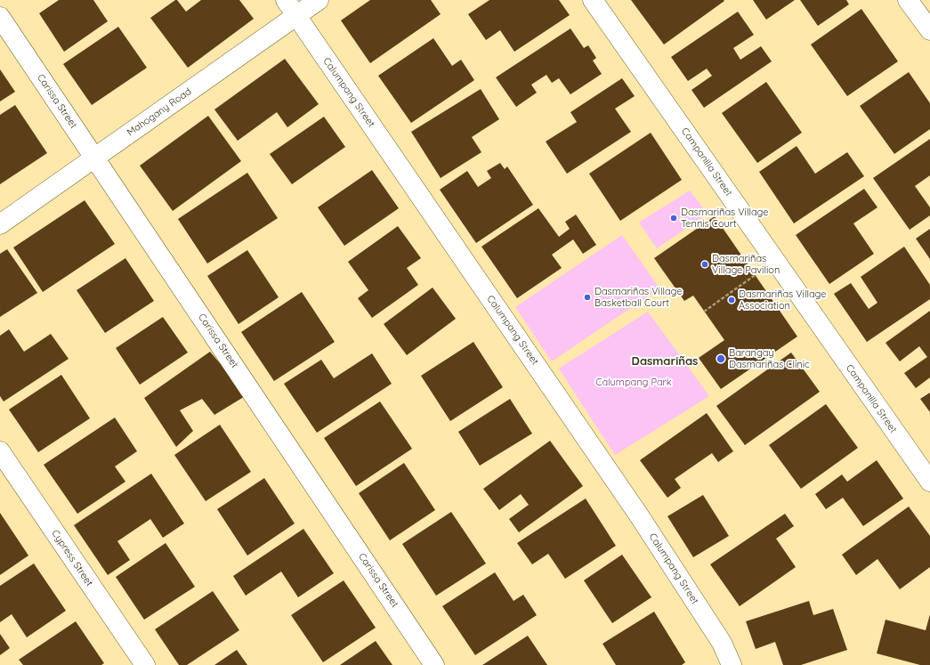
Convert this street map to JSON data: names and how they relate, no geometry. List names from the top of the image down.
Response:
{
  "streets": {
    "street": [
      "Calumpang Street",
      "Carissa Street",
      "Mahogany Road",
      "Campanilla Street",
      "Cypress Street"
    ]
  },
  "crossings": [
    ["Calumpang Street", "Mahogany Road"],
    ["Carissa Street", "Mahogany Road"]
  ],
  "districts": ["Dasmariñas"],
  "parks": ["Calumpang Park"],
  "places": [
    "Dasmariñas Village Tennis Court",
    "Dasmariñas Village Pavilion",
    "Dasmariñas Village Basketball Court",
    "Dasmariñas Village Association",
    "Barangay Dasmariñas Clinic"
  ]
}
